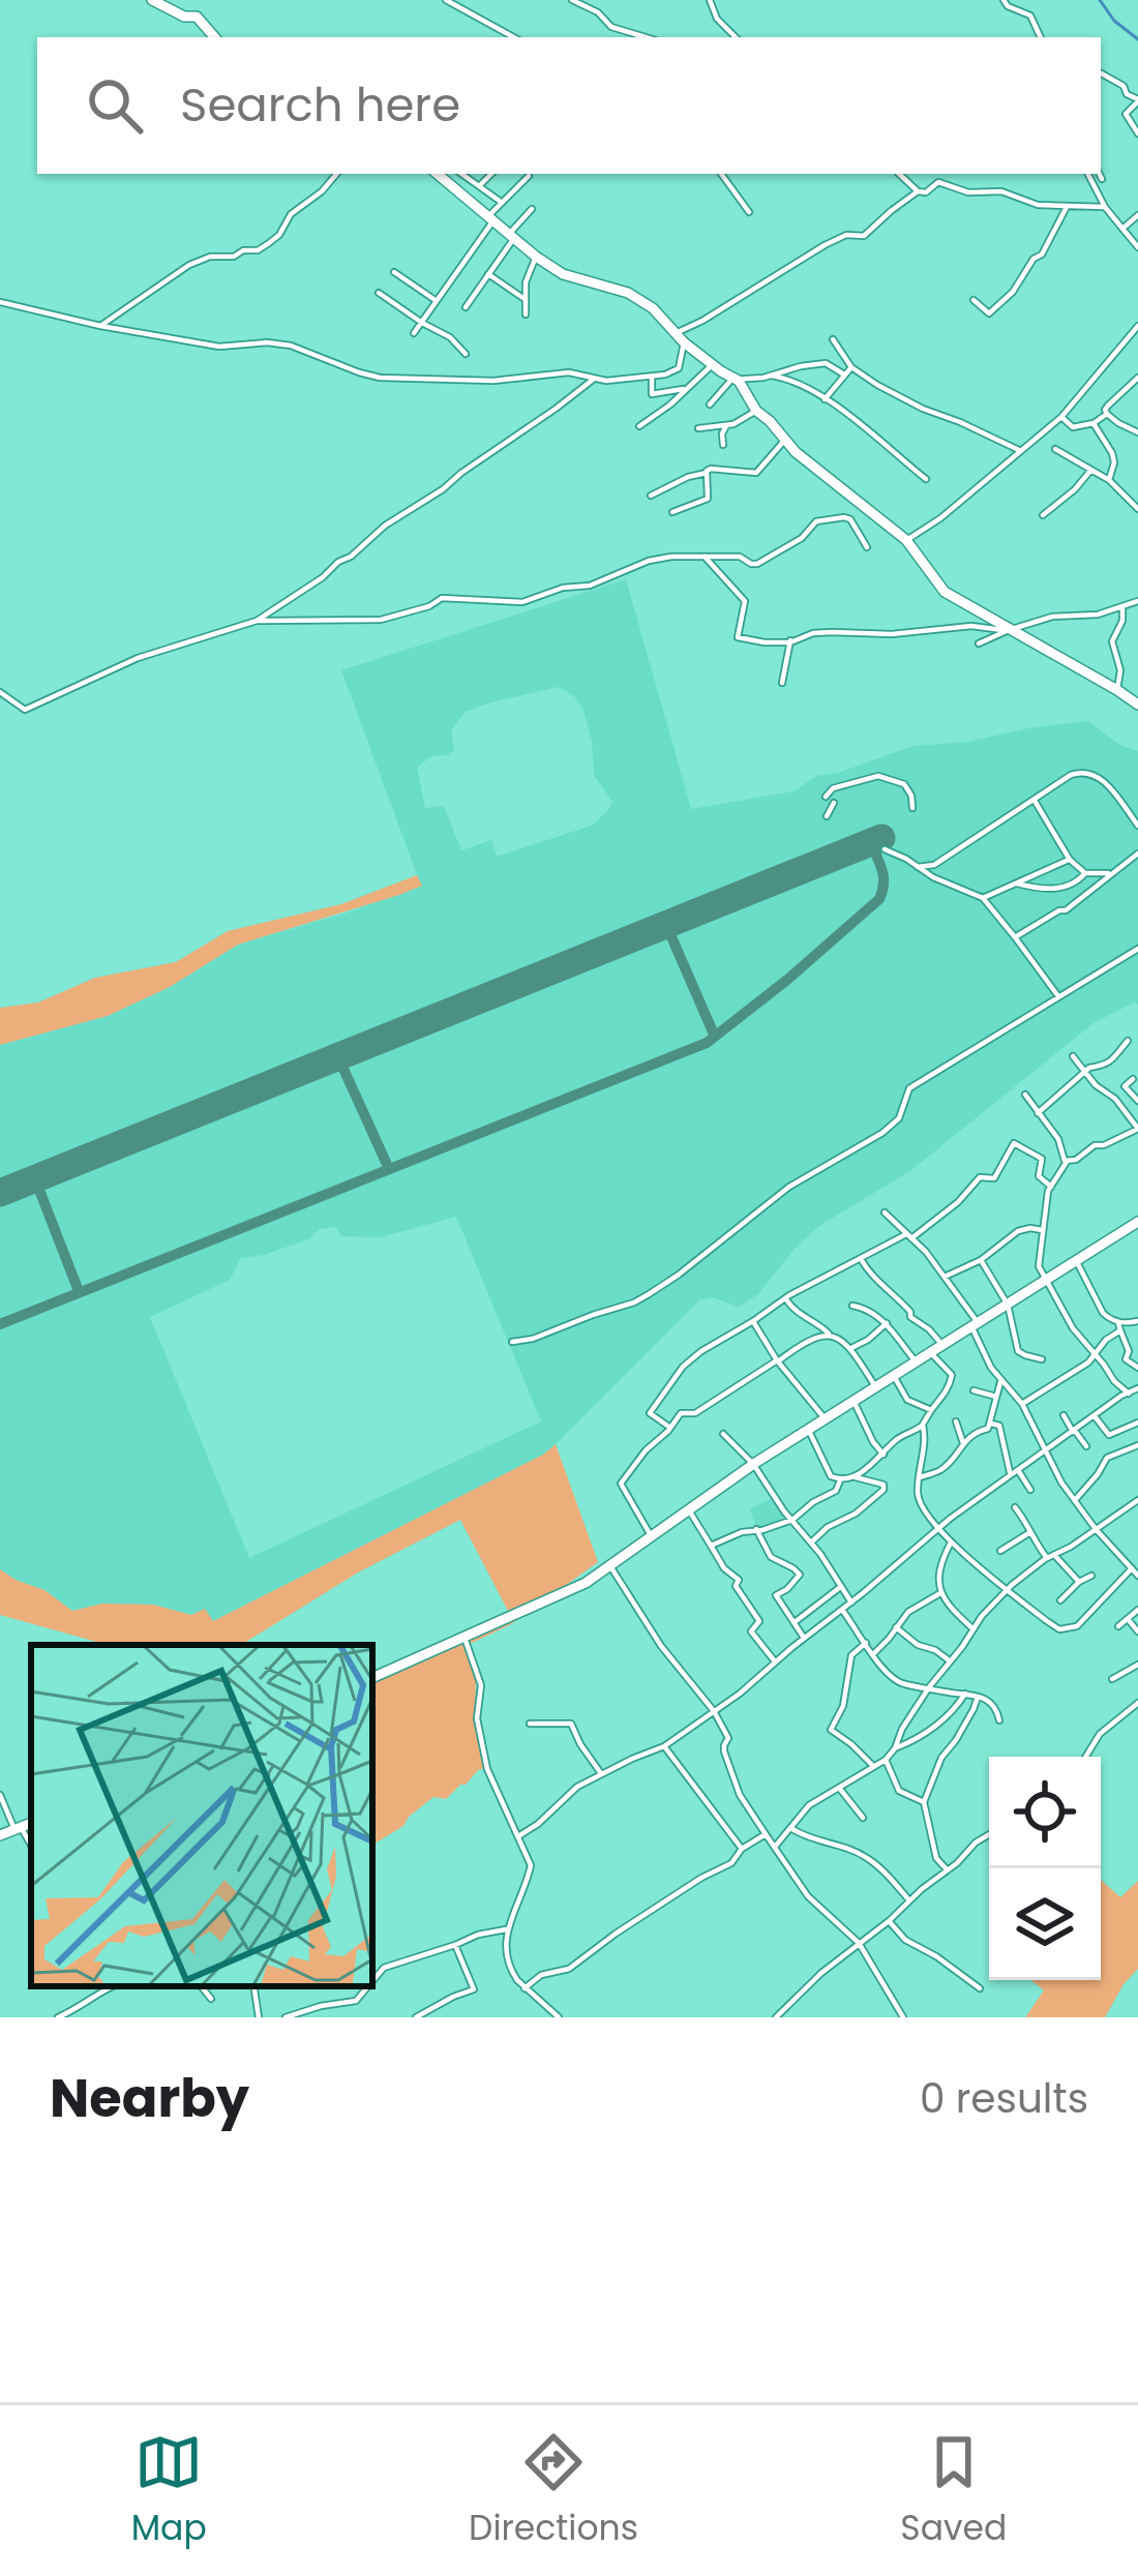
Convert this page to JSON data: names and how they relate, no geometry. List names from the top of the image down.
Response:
{
  "page": {
    "search": "Search here",
    "heading": ["Nearby", "0 results"],
    "nav": ["Map", "Directions", "Saved"]
  }
}
